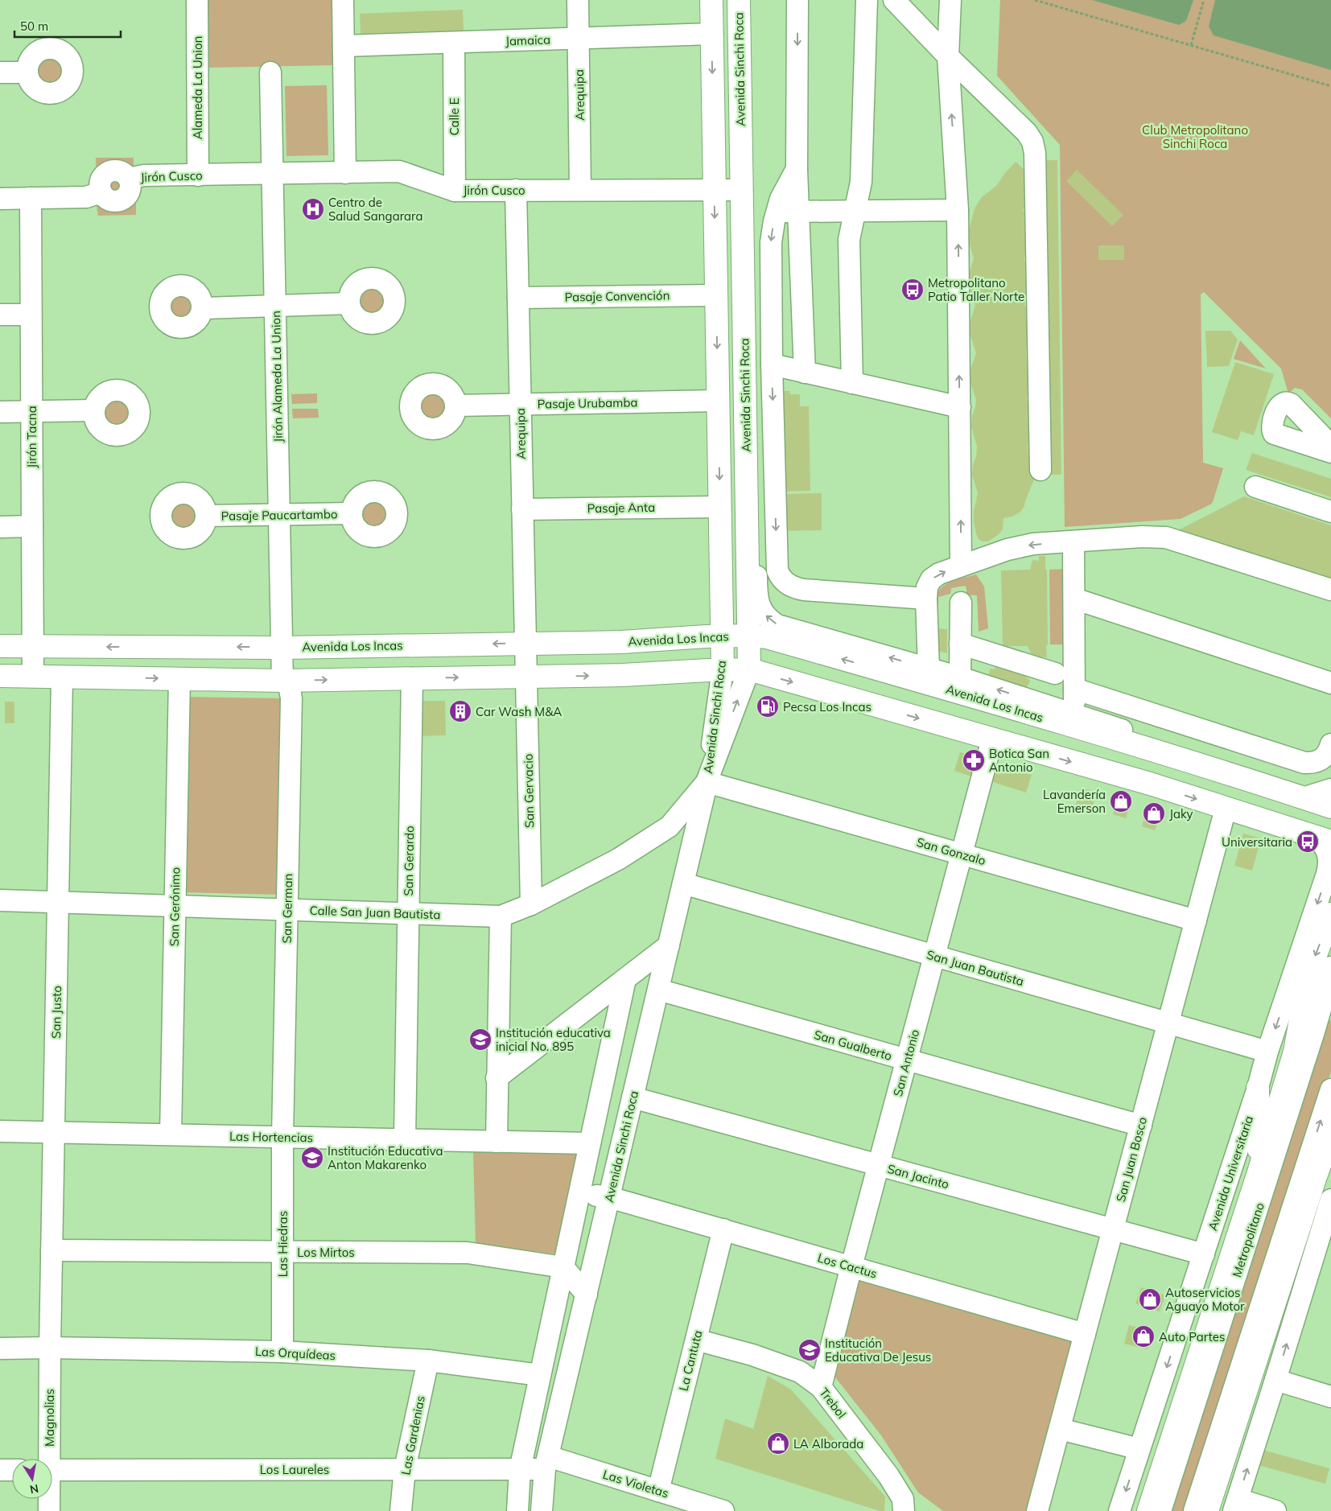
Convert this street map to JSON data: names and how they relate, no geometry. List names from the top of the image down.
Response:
{
  "streets": {
    "main road": ["Avenida Sinchi Roca", "Avenida Los Incas"],
    "street": [
      "Jamaica",
      "Alameda La Union",
      "Arequipa",
      "Calle E",
      "Jirón Cusco",
      "Pasaje Convención",
      "Jirón Alameda La Union",
      "Pasaje Urubamba",
      "Jirón Tacna",
      "Pasaje Anta",
      "Pasaje Paucartambo",
      "San Gervacio",
      "San Gonzalo",
      "San Gerardo",
      "San Gerónimo",
      "San German",
      "Calle San Juan Bautista",
      "San Juan Bautista",
      "San Justo",
      "San Gualberto",
      "San Antonio",
      "Las Hortencias",
      "San Juan Bosco",
      "Avenida Universitaria",
      "San Jacinto",
      "Metropolitano",
      "Las Hiedras",
      "Los Mirtos",
      "Los Cactus",
      "Las Orquídeas",
      "La Cantuta",
      "Trebol",
      "Magnolias",
      "Las Gardenias",
      "Los Laureles",
      "Las Violetas"
    ]
  },
  "crossings": [
    ["Jamaica", "Avenida Sinchi Roca"],
    ["Jamaica", "Arequipa"],
    ["Jamaica", "Calle E"],
    ["Avenida Sinchi Roca", "Jirón Cusco"],
    ["Avenida Sinchi Roca", "Pasaje Convención"],
    ["Avenida Sinchi Roca", "Pasaje Urubamba"],
    ["Avenida Sinchi Roca", "Pasaje Anta"],
    ["Avenida Sinchi Roca", "Avenida Los Incas"],
    ["Avenida Sinchi Roca", "San Gonzalo"],
    ["Avenida Sinchi Roca", "Calle San Juan Bautista"],
    ["Avenida Sinchi Roca", "San Juan Bautista"],
    ["Avenida Sinchi Roca", "San Gualberto"],
    ["Avenida Sinchi Roca", "San Jacinto"],
    ["Avenida Sinchi Roca", "Los Cactus"],
    ["Avenida Sinchi Roca", "Los Laureles"],
    ["Avenida Sinchi Roca", "Las Violetas"],
    ["Alameda La Union", "Jirón Cusco"],
    ["Arequipa", "Jirón Cusco"],
    ["Arequipa", "Pasaje Convención"],
    ["Arequipa", "Pasaje Urubamba"],
    ["Arequipa", "Pasaje Anta"],
    ["Arequipa", "Avenida Los Incas"],
    ["Arequipa", "San Gervacio"],
    ["Calle E", "Jirón Cusco"],
    ["Jirón Cusco", "Jirón Alameda La Union"],
    ["Jirón Cusco", "Jirón Tacna"],
    ["Jirón Alameda La Union", "Pasaje Paucartambo"],
    ["Jirón Alameda La Union", "Avenida Los Incas"],
    ["Jirón Alameda La Union", "San German"],
    ["Jirón Tacna", "Avenida Los Incas"],
    ["San Gervacio", "Calle San Juan Bautista"],
    ["San Gonzalo", "Calle San Juan Bautista"],
    ["San Gonzalo", "San Antonio"],
    ["San Gonzalo", "San Juan Bosco"],
    ["San Gerardo", "Calle San Juan Bautista"],
    ["San Gerardo", "Las Hortencias"],
    ["San Gerónimo", "Calle San Juan Bautista"],
    ["San Gerónimo", "Las Hortencias"],
    ["San German", "Calle San Juan Bautista"],
    ["San German", "Las Hortencias"],
    ["San German", "Las Hiedras"],
    ["Calle San Juan Bautista", "San Justo"],
    ["San Juan Bautista", "San Antonio"],
    ["San Juan Bautista", "San Juan Bosco"],
    ["San Juan Bautista", "Avenida Universitaria"],
    ["San Justo", "Las Hortencias"],
    ["San Justo", "Los Mirtos"],
    ["San Justo", "Las Orquídeas"],
    ["San Justo", "Magnolias"],
    ["San Gualberto", "San Antonio"],
    ["San Gualberto", "San Juan Bosco"],
    ["San Antonio", "San Jacinto"],
    ["San Antonio", "Los Cactus"],
    ["San Antonio", "Trebol"],
    ["Las Hortencias", "Las Hiedras"],
    ["San Juan Bosco", "San Jacinto"],
    ["San Juan Bosco", "Los Cactus"],
    ["Avenida Universitaria", "San Jacinto"],
    ["Las Hiedras", "Los Mirtos"],
    ["Las Hiedras", "Las Orquídeas"],
    ["Los Cactus", "La Cantuta"],
    ["Las Orquídeas", "Magnolias"],
    ["Las Orquídeas", "Las Gardenias"],
    ["La Cantuta", "Trebol"],
    ["La Cantuta", "Las Violetas"],
    ["Las Gardenias", "Los Laureles"],
    ["Los Laureles", "Las Violetas"]
  ],
  "parks": ["Club Metropolitano Sinchi Roca"],
  "places": {
    "hospital": ["Centro de Salud Sangarara"],
    "bus stop": ["Metropolitano Patio Taller Norte", "Universitaria"],
    "fuel station": ["Pecsa Los Incas"],
    "building": ["Car Wash M&A"],
    "pharmacy": ["Botica San Antonio"],
    "shop": [
      "Lavandería Emerson",
      "Jaky",
      "Autoservicios Aguayo Motor",
      "Auto Partes",
      "LA Alborada"
    ],
    "school or university": ["Institución educativa inicial No. 895", "Institución Educativa Anton Makarenko", "Institución Educativa De Jesus"]
  },
  "scale_bar": "50 m",
  "north": "bottom"
}
